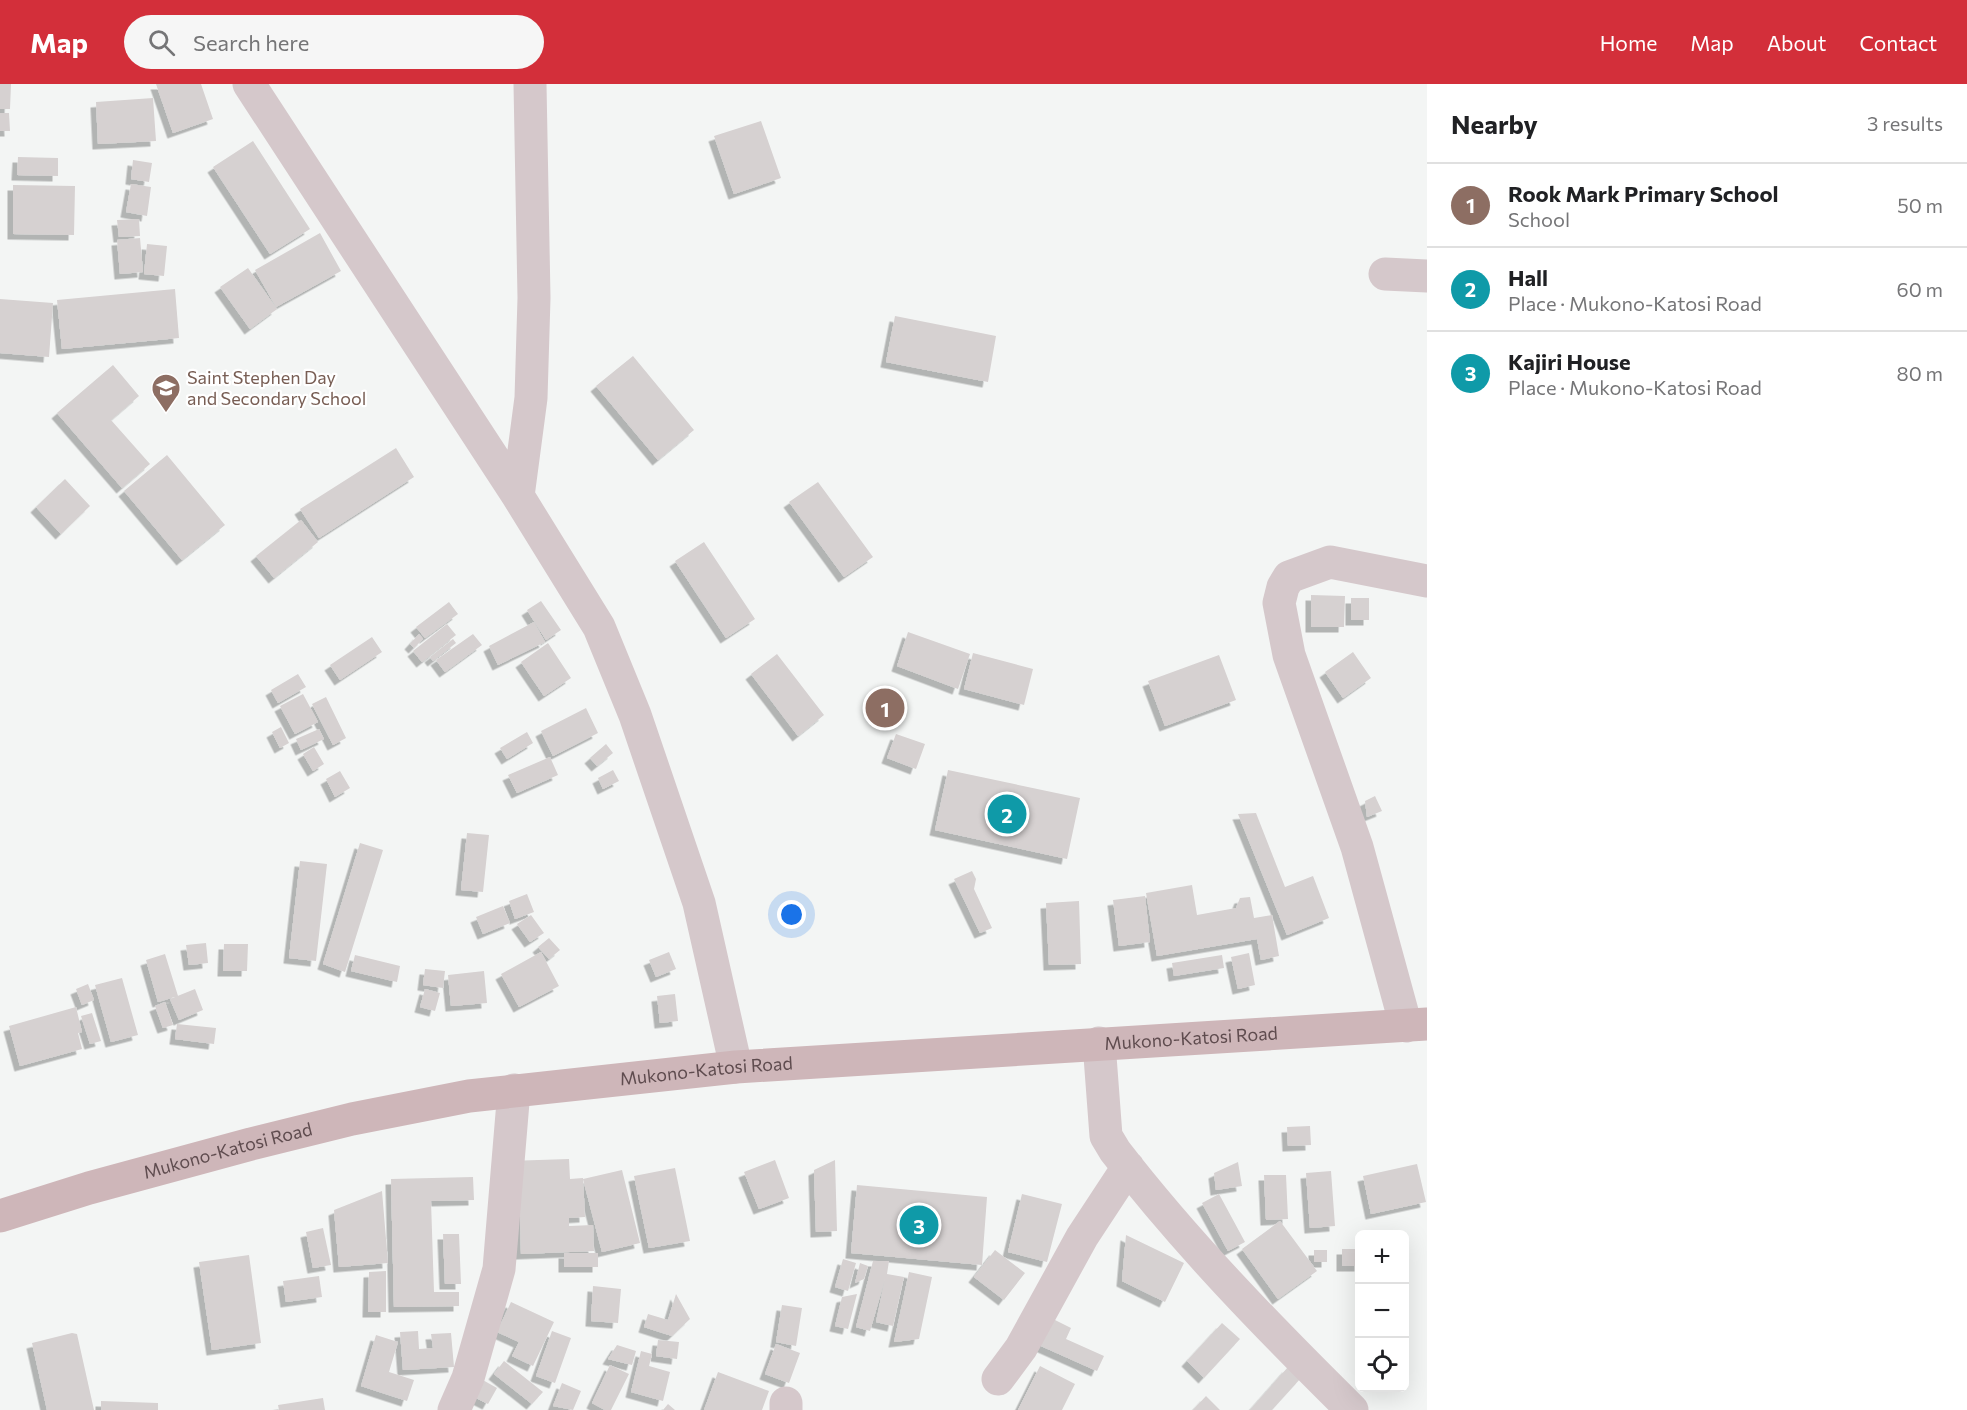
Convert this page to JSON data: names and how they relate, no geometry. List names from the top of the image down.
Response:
{
  "streets": {
    "main road": ["Mukono-Katosi Road"]
  },
  "places": {
    "school or university": ["Saint Stephen Day and Secondary School"]
  },
  "page": {
    "header": "Map",
    "search": "Search here",
    "nav": [
      "Home",
      "Map",
      "About",
      "Contact"
    ],
    "heading": ["Nearby", "3 results"],
    "list": [
      {
        "mark": "1",
        "name": "Rook Mark Primary School",
        "note": "School",
        "value": "50 m"
      },
      {
        "mark": "2",
        "name": "Hall",
        "note": "Place · Mukono-Katosi Road",
        "value": "60 m"
      },
      {
        "mark": "3",
        "name": "Kajiri House",
        "note": "Place · Mukono-Katosi Road",
        "value": "80 m"
      }
    ],
    "pins": ["1", "2", "3"],
    "map_buttons": ["+", "−"]
  }
}
